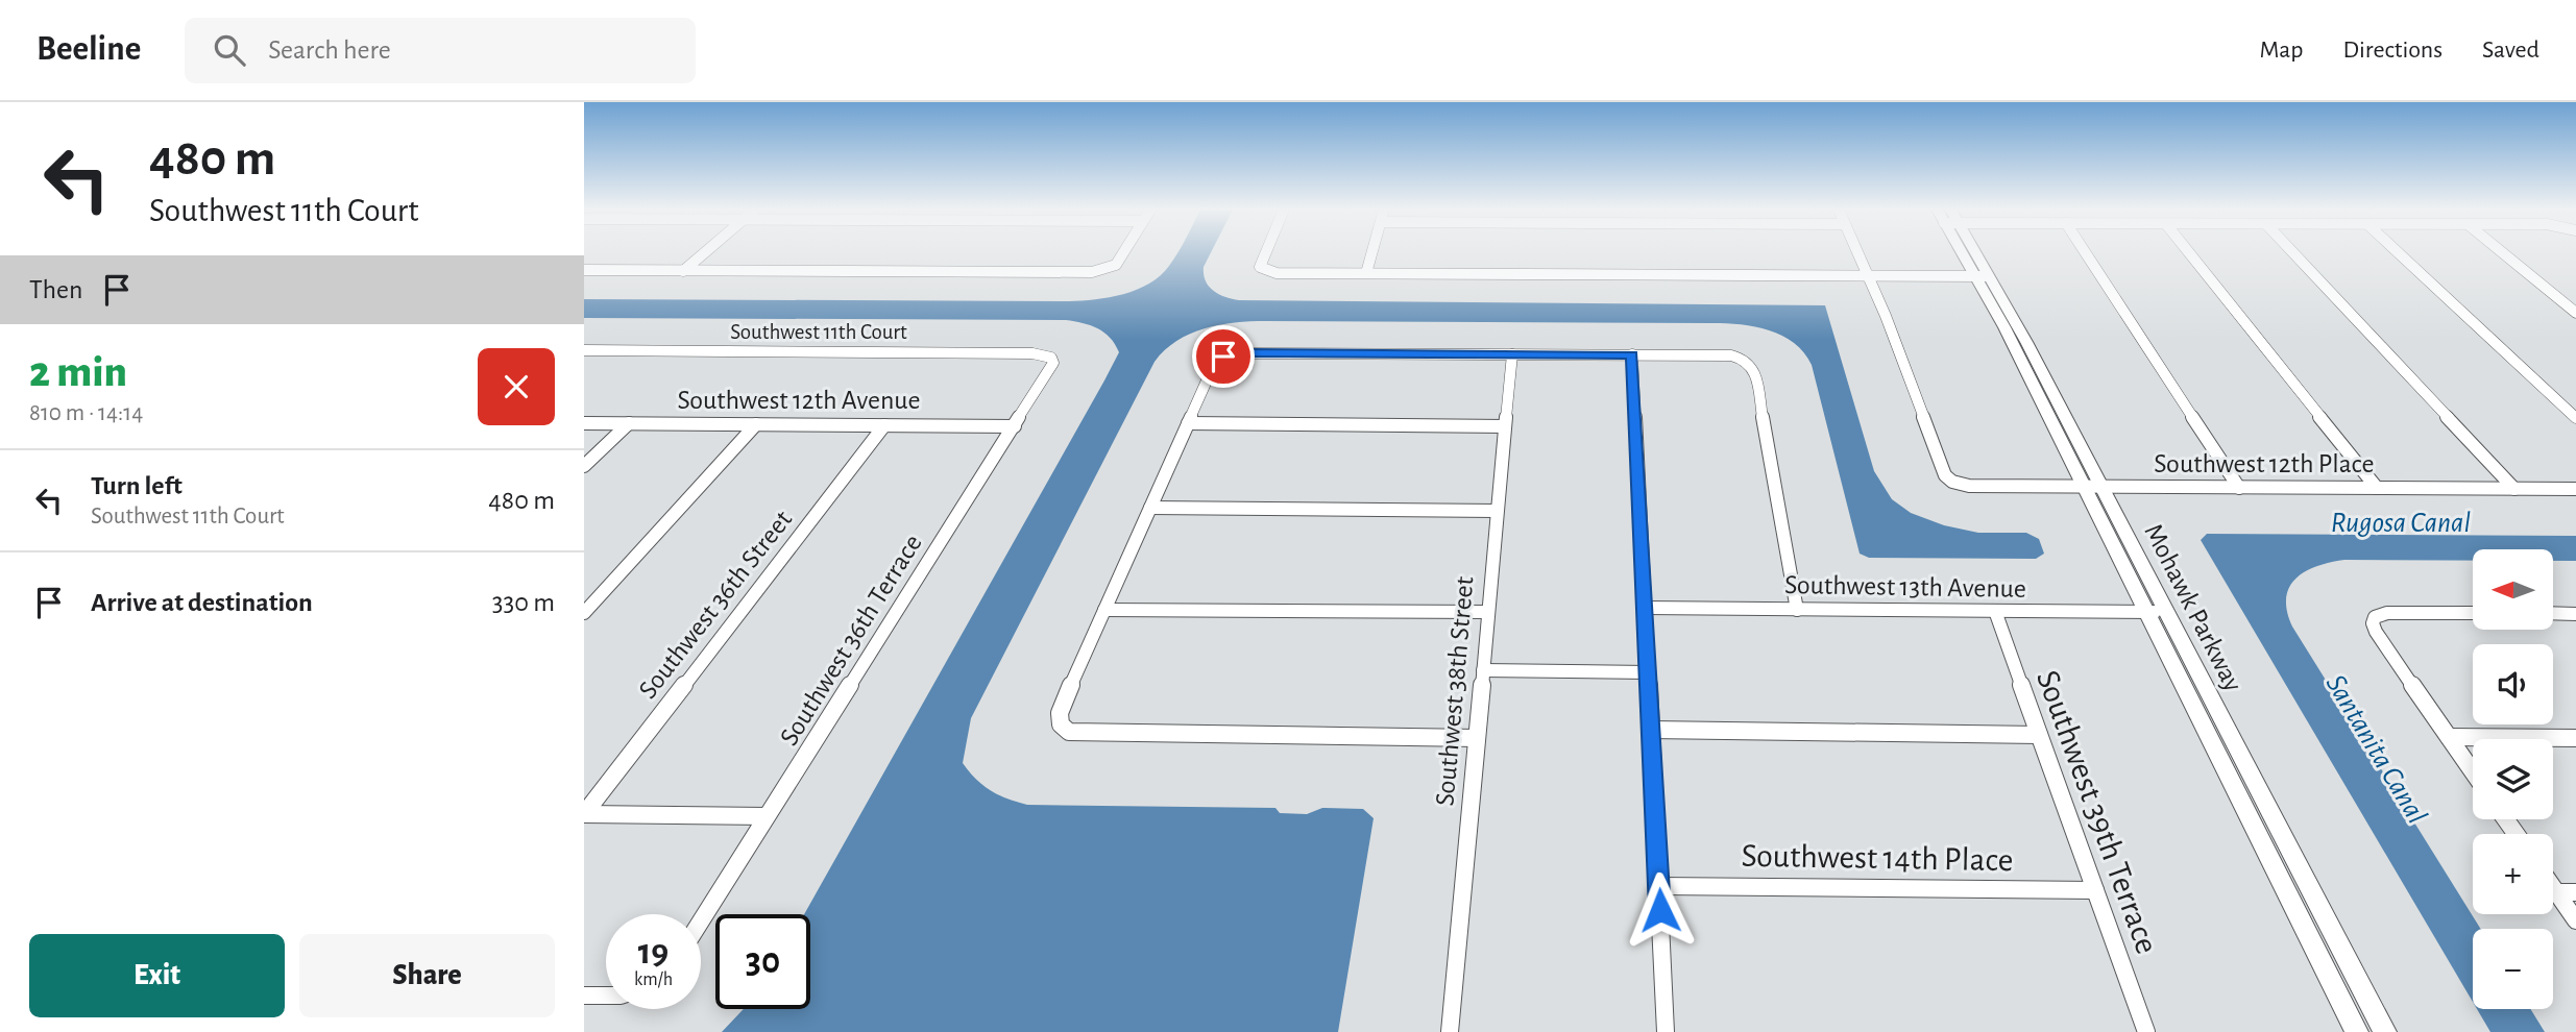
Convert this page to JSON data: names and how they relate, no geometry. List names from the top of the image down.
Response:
{
  "streets": {
    "street": [
      "Southwest 11th Court",
      "Southwest 12th Avenue",
      "Southwest 12th Place",
      "Southwest 13th Avenue",
      "Southwest 36th Street",
      "Mohawk Parkway",
      "Southwest 36th Terrace",
      "Southwest 38th Street",
      "Southwest 39th Terrace",
      "Southwest 14th Place"
    ]
  },
  "crossings": [
    ["Southwest 11th Court", "Southwest 36th Terrace"],
    ["Southwest 12th Avenue", "Southwest 36th Street"],
    ["Southwest 12th Avenue", "Southwest 36th Terrace"],
    ["Southwest 12th Place", "Mohawk Parkway"],
    ["Southwest 13th Avenue", "Mohawk Parkway"],
    ["Southwest 13th Avenue", "Southwest 39th Terrace"],
    ["Southwest 39th Terrace", "Southwest 14th Place"]
  ],
  "water": ["Rugosa Canal", "Santanita Canal"],
  "north": "left",
  "page": {
    "header": "Beeline",
    "search": "Search here",
    "nav": ["Map", "Directions", "Saved"],
    "turn": ["480 m", "Southwest 11th Court"],
    "then": "Then",
    "heading": ["2 min", "810 m · 14:14"],
    "list": [
      {
        "name": "Turn left",
        "note": "Southwest 11th Court",
        "value": "480 m"
      },
      {
        "name": "Arrive at destination",
        "value": "330 m"
      }
    ],
    "map_buttons": ["+", "−"],
    "speed": "19 km/h",
    "limit": "30",
    "buttons": ["Exit", "Share"]
  }
}
